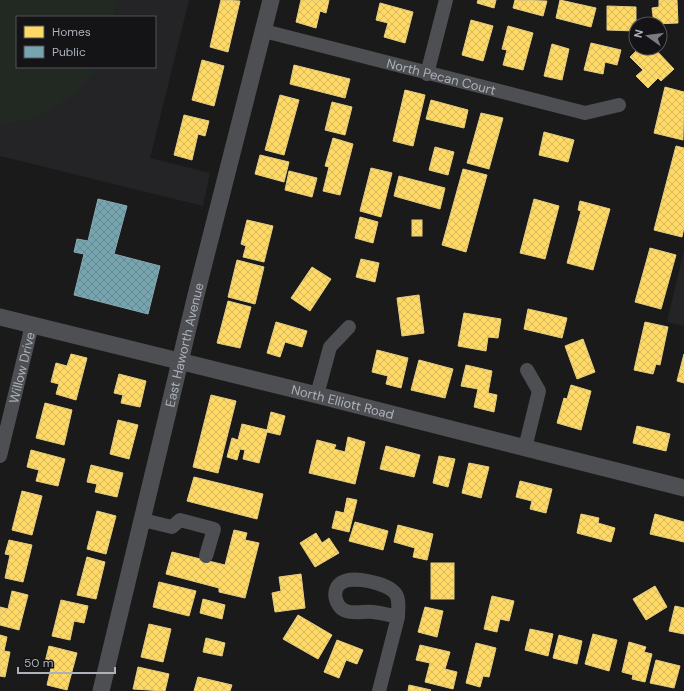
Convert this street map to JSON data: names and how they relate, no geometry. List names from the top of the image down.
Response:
{
  "streets": {
    "street": [
      "North Pecan Court",
      "East Haworth Avenue",
      "Willow Drive",
      "North Elliott Road"
    ]
  },
  "crossings": [
    ["North Pecan Court", "East Haworth Avenue"],
    ["East Haworth Avenue", "North Elliott Road"],
    ["Willow Drive", "North Elliott Road"]
  ],
  "legend": ["Homes", "Public"],
  "scale_bar": "50 m",
  "north": "left"
}
